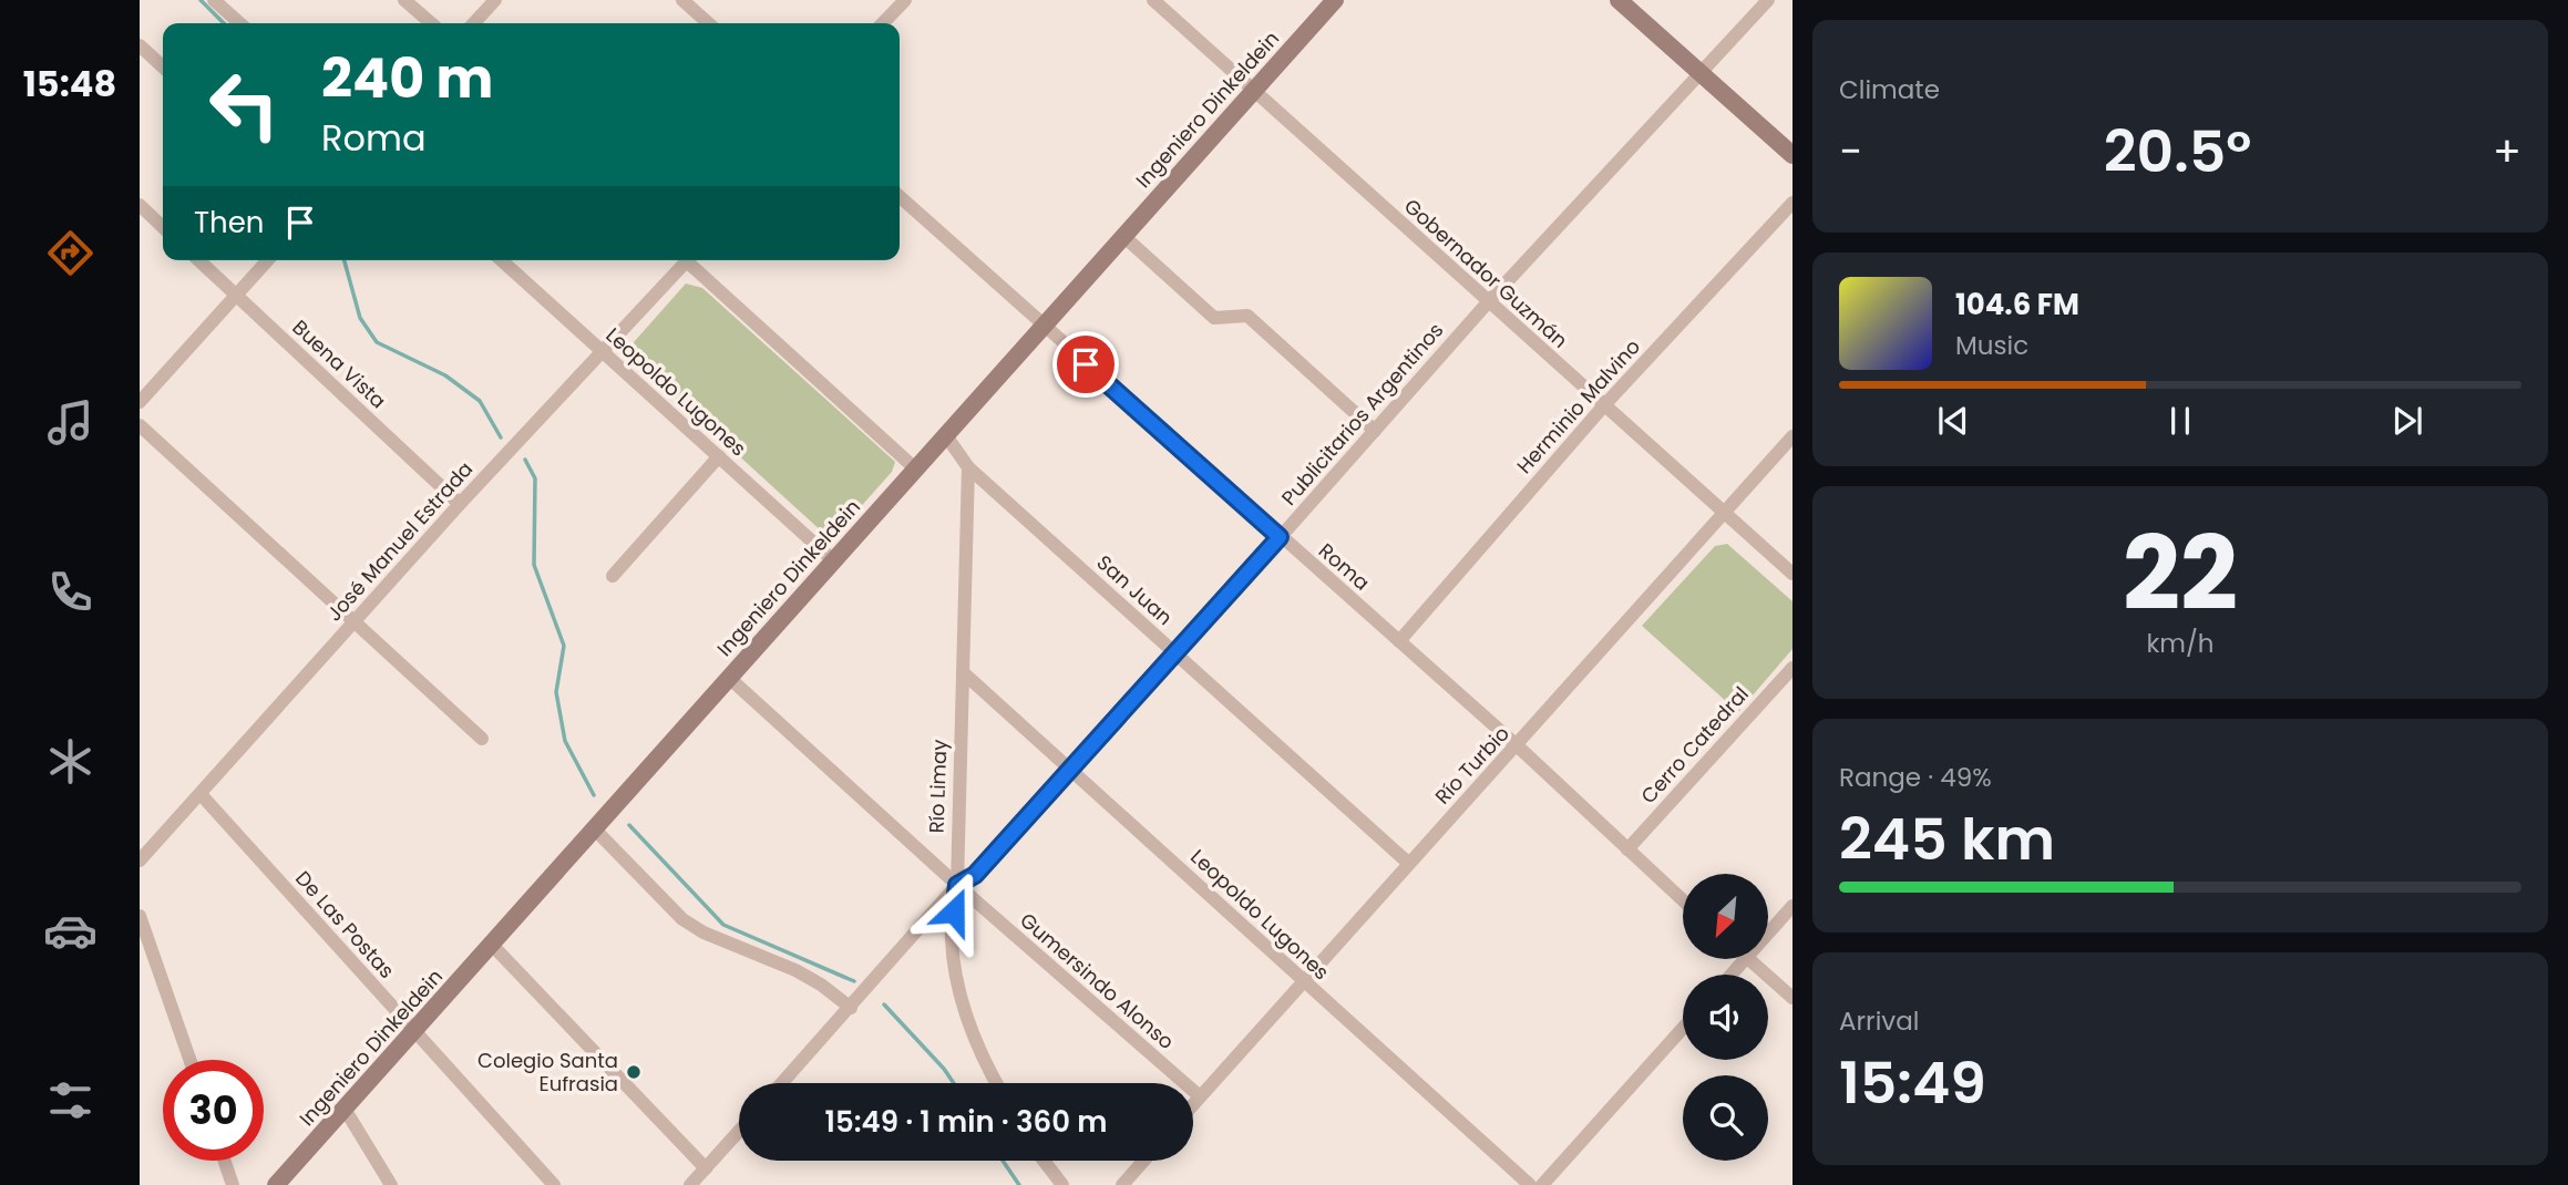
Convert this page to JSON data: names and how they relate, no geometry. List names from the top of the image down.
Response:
{
  "streets": {
    "main road": ["Ingeniero Dinkeldein"],
    "street": [
      "Gobernador Guzmán",
      "Buena Vista",
      "Leopoldo Lugones",
      "Herminio Malvino",
      "Publicitarios Argentinos",
      "José Manuel Estrada",
      "Roma",
      "San Juan",
      "Cerro Catedral",
      "Río Turbio",
      "Río Limay",
      "De Las Postas",
      "Gumersindo Alonso"
    ]
  },
  "crossings": [
    ["Ingeniero Dinkeldein", "Gobernador Guzmán"],
    ["Ingeniero Dinkeldein", "Leopoldo Lugones"],
    ["Ingeniero Dinkeldein", "Roma"],
    ["Ingeniero Dinkeldein", "San Juan"],
    ["Ingeniero Dinkeldein", "De Las Postas"],
    ["Ingeniero Dinkeldein", "Gumersindo Alonso"],
    ["Gobernador Guzmán", "Herminio Malvino"],
    ["Gobernador Guzmán", "Publicitarios Argentinos"],
    ["Gobernador Guzmán", "Río Turbio"],
    ["Buena Vista", "José Manuel Estrada"],
    ["Leopoldo Lugones", "Publicitarios Argentinos"],
    ["Leopoldo Lugones", "José Manuel Estrada"],
    ["Leopoldo Lugones", "Río Turbio"],
    ["Leopoldo Lugones", "Río Limay"],
    ["Herminio Malvino", "Roma"],
    ["Publicitarios Argentinos", "Roma"],
    ["Publicitarios Argentinos", "San Juan"],
    ["Publicitarios Argentinos", "Río Limay"],
    ["Publicitarios Argentinos", "Gumersindo Alonso"],
    ["José Manuel Estrada", "De Las Postas"],
    ["Roma", "Cerro Catedral"],
    ["Roma", "Río Turbio"],
    ["San Juan", "Río Turbio"],
    ["San Juan", "Río Limay"],
    ["Río Turbio", "Gumersindo Alonso"],
    ["Río Limay", "Gumersindo Alonso"]
  ],
  "places": ["Colegio Santa Eufrasia"],
  "north": "bottom left",
  "page": {
    "tabs": "15:48",
    "tile": [
      "Climate",
      ["22", "km/h"],
      ["Range · 49%", "245 km"],
      ["Arrival", "15:49"]
    ],
    "turn": ["240 m", "Roma"],
    "heat": ["−", "20.5°", "+"],
    "then": "Then",
    "song": ["104.6 FM", "Music"],
    "limit": "30",
    "trip": "15:49 · 1 min · 360 m"
  }
}
